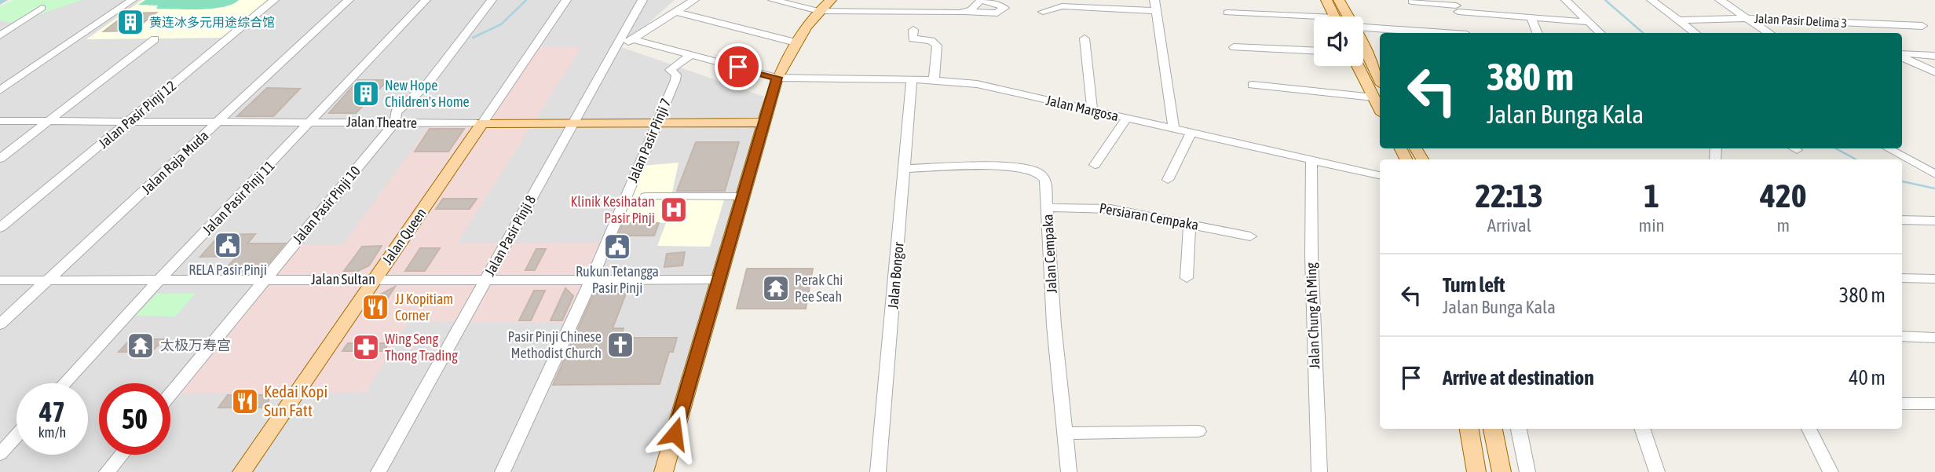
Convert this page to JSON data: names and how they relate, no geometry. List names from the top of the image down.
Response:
{
  "streets": {
    "main road": ["Jalan Theatre", "Jalan Queen"],
    "street": [
      "Jalan Pasir Delima 3",
      "Jalan Margosa",
      "Jalan Pasir Pinji 12",
      "Jalan Pasir Pinji 7",
      "Jalan Raja Muda",
      "Jalan Pasir Pinji 11",
      "Jalan Pasir Pinji 10",
      "Persiaran Cempaka",
      "Jalan Pasir Pinji 8",
      "Jalan Cempaka",
      "Jalan Bongor",
      "Jalan Sultan",
      "Jalan Chung Ah Ming"
    ]
  },
  "crossings": [
    ["Jalan Margosa", "Jalan Pasir Pinji 7"],
    ["Jalan Margosa", "Jalan Bongor"],
    ["Jalan Margosa", "Jalan Chung Ah Ming"],
    ["Jalan Pasir Pinji 12", "Jalan Theatre"],
    ["Jalan Theatre", "Jalan Pasir Pinji 7"],
    ["Jalan Theatre", "Jalan Raja Muda"],
    ["Jalan Theatre", "Jalan Pasir Pinji 11"],
    ["Jalan Theatre", "Jalan Pasir Pinji 10"],
    ["Jalan Theatre", "Jalan Pasir Pinji 8"],
    ["Jalan Theatre", "Jalan Queen"],
    ["Jalan Pasir Pinji 7", "Jalan Sultan"],
    ["Jalan Raja Muda", "Jalan Sultan"],
    ["Jalan Pasir Pinji 11", "Jalan Sultan"],
    ["Jalan Pasir Pinji 10", "Jalan Sultan"],
    ["Persiaran Cempaka", "Jalan Cempaka"],
    ["Jalan Pasir Pinji 8", "Jalan Sultan"],
    ["Jalan Queen", "Jalan Sultan"],
    ["Jalan Cempaka", "Jalan Bongor"]
  ],
  "places": {
    "building": ["黄连冰多元用途综合馆", "New Hope Children's Home"],
    "hospital": ["Klinik Kesihatan Pasir Pinji"],
    "public building": ["RELA Pasir Pinji", "Rukun Tetangga Pasir Pinji"],
    "temple": ["Perak Chi Pee Seah", "太极万寿宫"],
    "restaurant": ["JJ Kopitiam Corner", "Kedai Kopi Sun Fatt"],
    "church": ["Pasir Pinji Chinese Methodist Church"],
    "pharmacy": ["Wing Seng Thong Trading"]
  },
  "page": {
    "turn": ["380 m", "Jalan Bunga Kala"],
    "eta": [
      "22:13",
      "Arrival",
      "1",
      "min",
      "420",
      "m"
    ],
    "list": [
      {
        "name": "Turn left",
        "note": "Jalan Bunga Kala",
        "value": "380 m"
      },
      {
        "name": "Arrive at destination",
        "value": "40 m"
      }
    ],
    "speed": "47 km/h",
    "limit": "50"
  }
}
